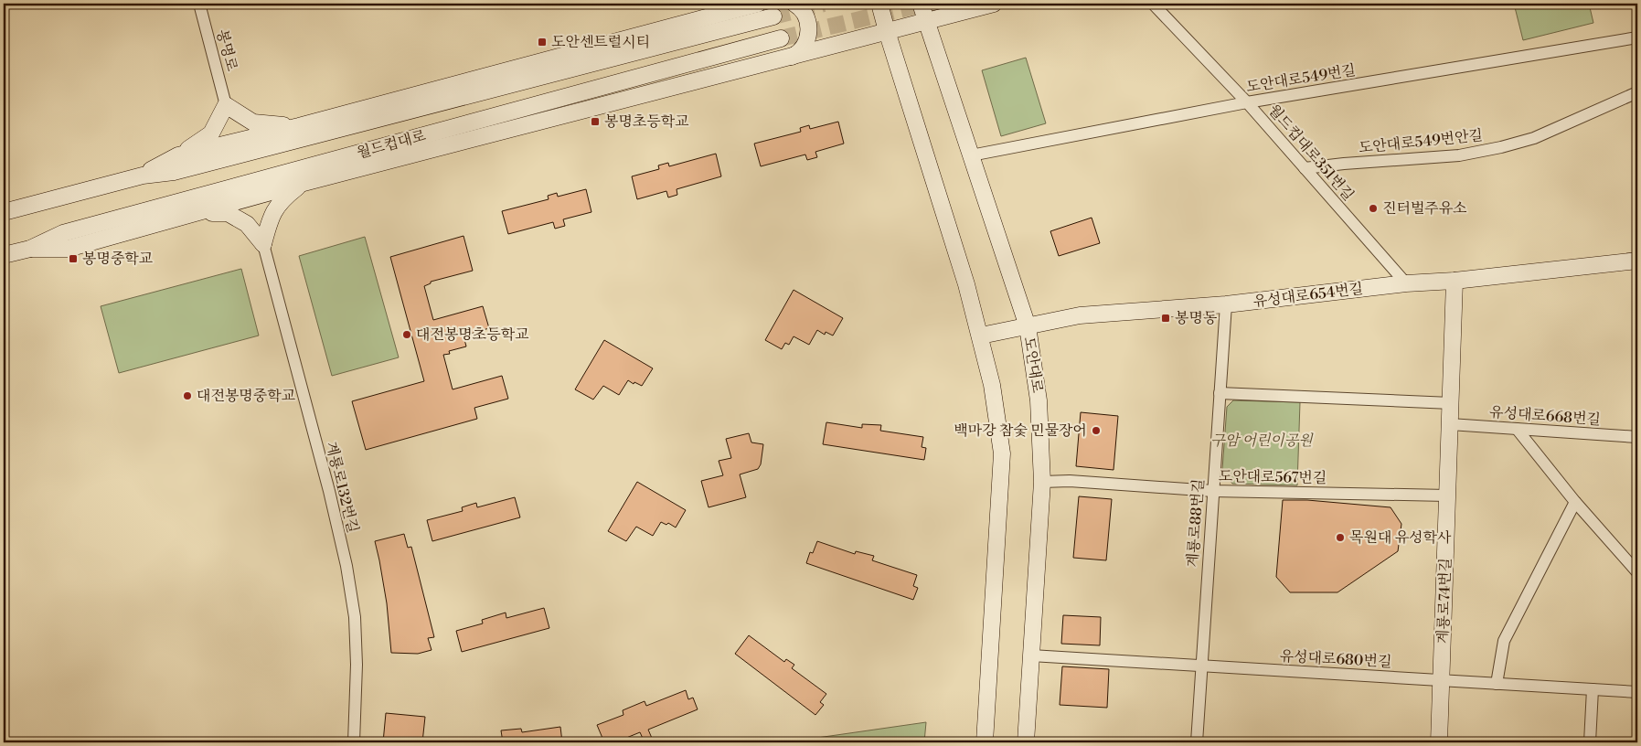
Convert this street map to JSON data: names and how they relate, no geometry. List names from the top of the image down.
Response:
{
  "streets": {
    "street": [
      "봉명로",
      "도안대로549번길",
      "도안대로549번안길",
      "월드컵대로",
      "월드컵대로351번길",
      "유성대로654번길",
      "도안대로",
      "유성대로668번길",
      "도안대로567번길",
      "계룡로132번길",
      "계룡로88번길",
      "계룡로74번길",
      "유성대로680번길"
    ]
  },
  "crossings": [
    ["도안대로549번길", "월드컵대로351번길"],
    ["도안대로549번길", "도안대로"],
    ["도안대로549번안길", "월드컵대로351번길"],
    ["월드컵대로351번길", "유성대로654번길"],
    ["유성대로654번길", "도안대로"],
    ["유성대로654번길", "계룡로88번길"],
    ["유성대로654번길", "계룡로74번길"],
    ["도안대로", "도안대로567번길"],
    ["도안대로", "유성대로680번길"],
    ["유성대로668번길", "계룡로74번길"],
    ["도안대로567번길", "계룡로88번길"],
    ["도안대로567번길", "계룡로74번길"],
    ["계룡로88번길", "유성대로680번길"],
    ["계룡로74번길", "유성대로680번길"]
  ],
  "parks": ["구암 어린이공원"],
  "places": {
    "transit": [
      "도안센트럴시티",
      "봉명초등학교",
      "봉명중학교",
      "봉명동"
    ],
    "other": [
      "진터벌주유소",
      "대전봉명초등학교",
      "대전봉명중학교",
      "백마강 참숯 민물장어",
      "목원대 유성학사"
    ]
  }
}
